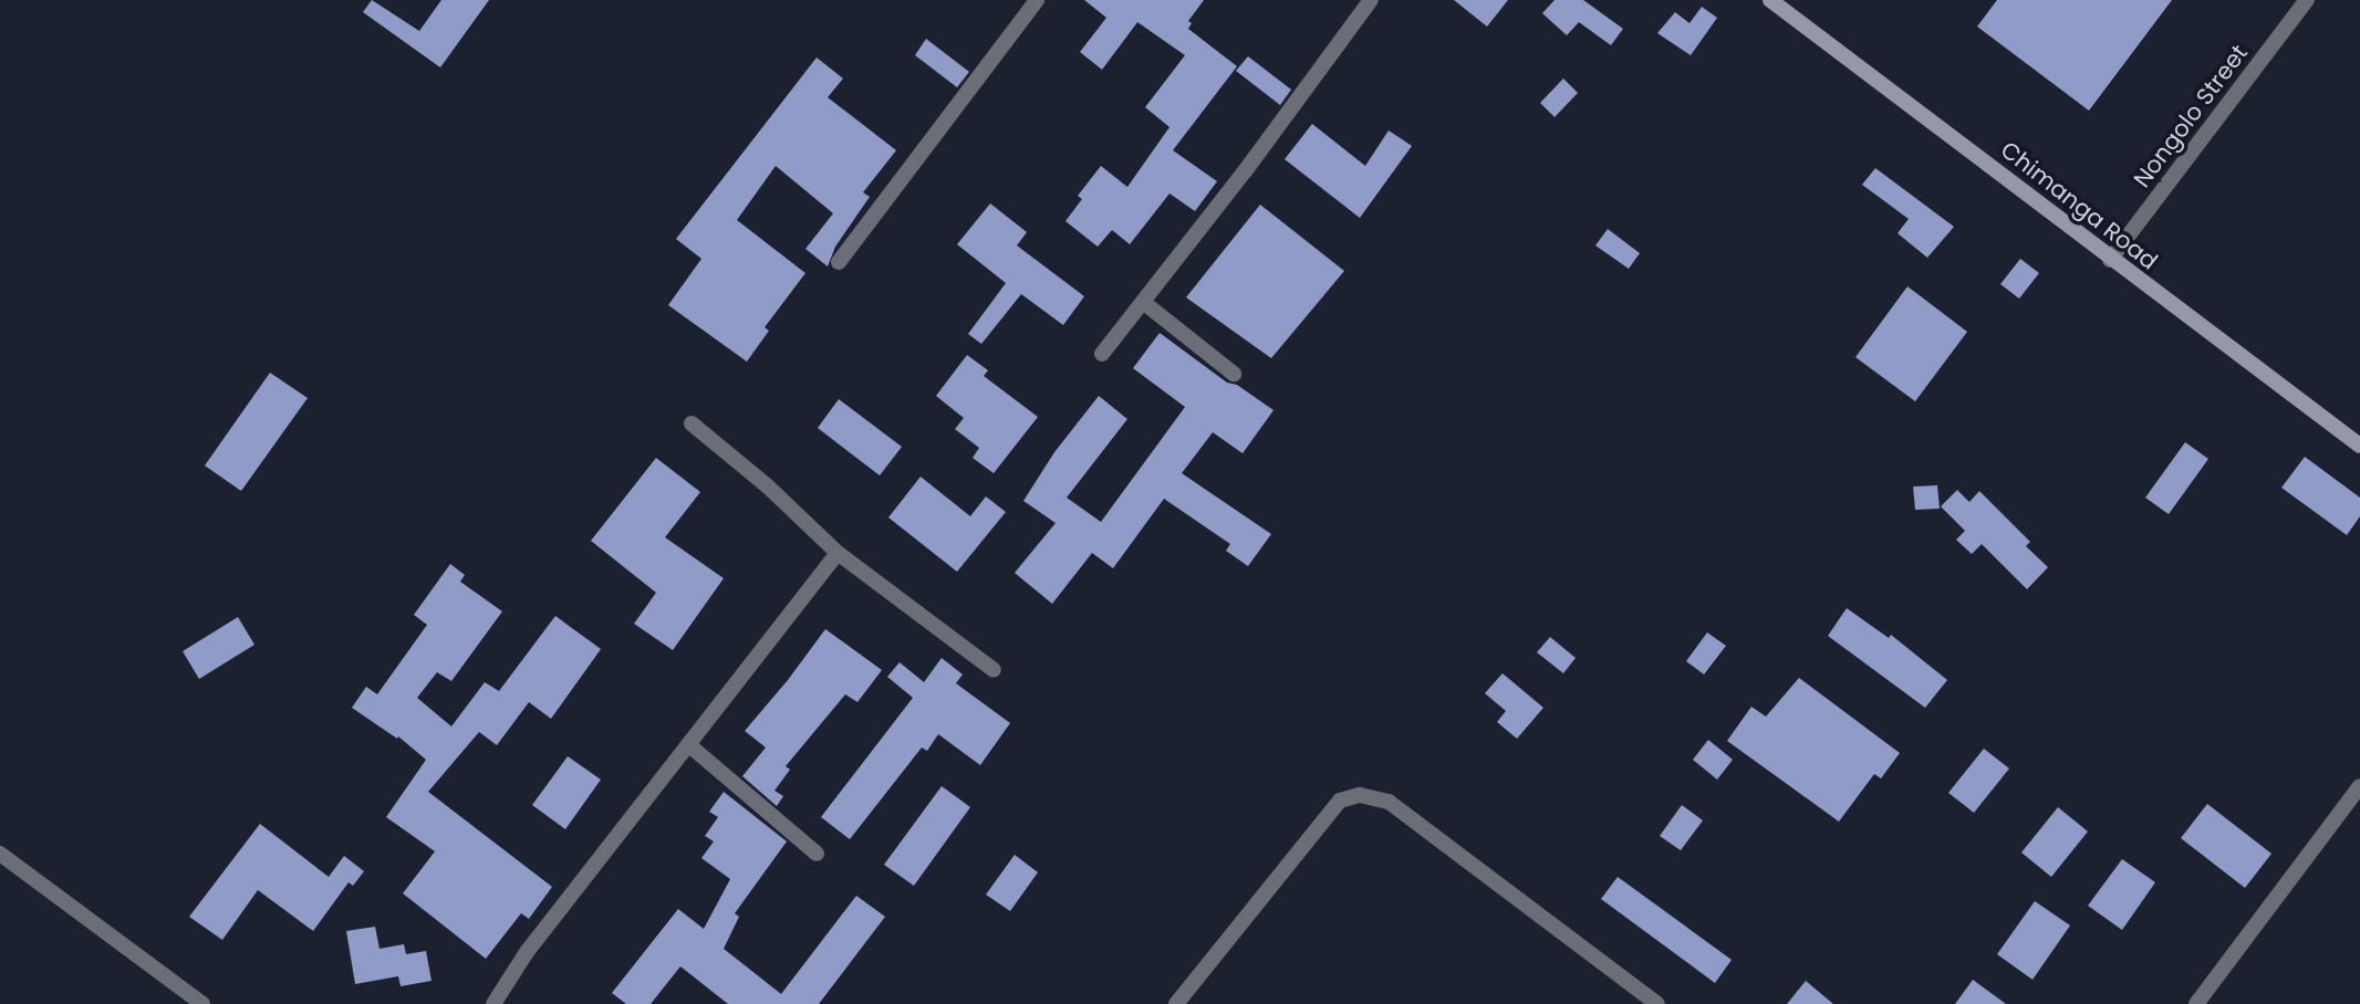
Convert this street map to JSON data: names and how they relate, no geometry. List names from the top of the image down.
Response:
{
  "streets": {
    "street": ["Nongolo Street", "Chimanga Road"]
  },
  "crossings": [
    ["Nongolo Street", "Chimanga Road"]
  ]
}
